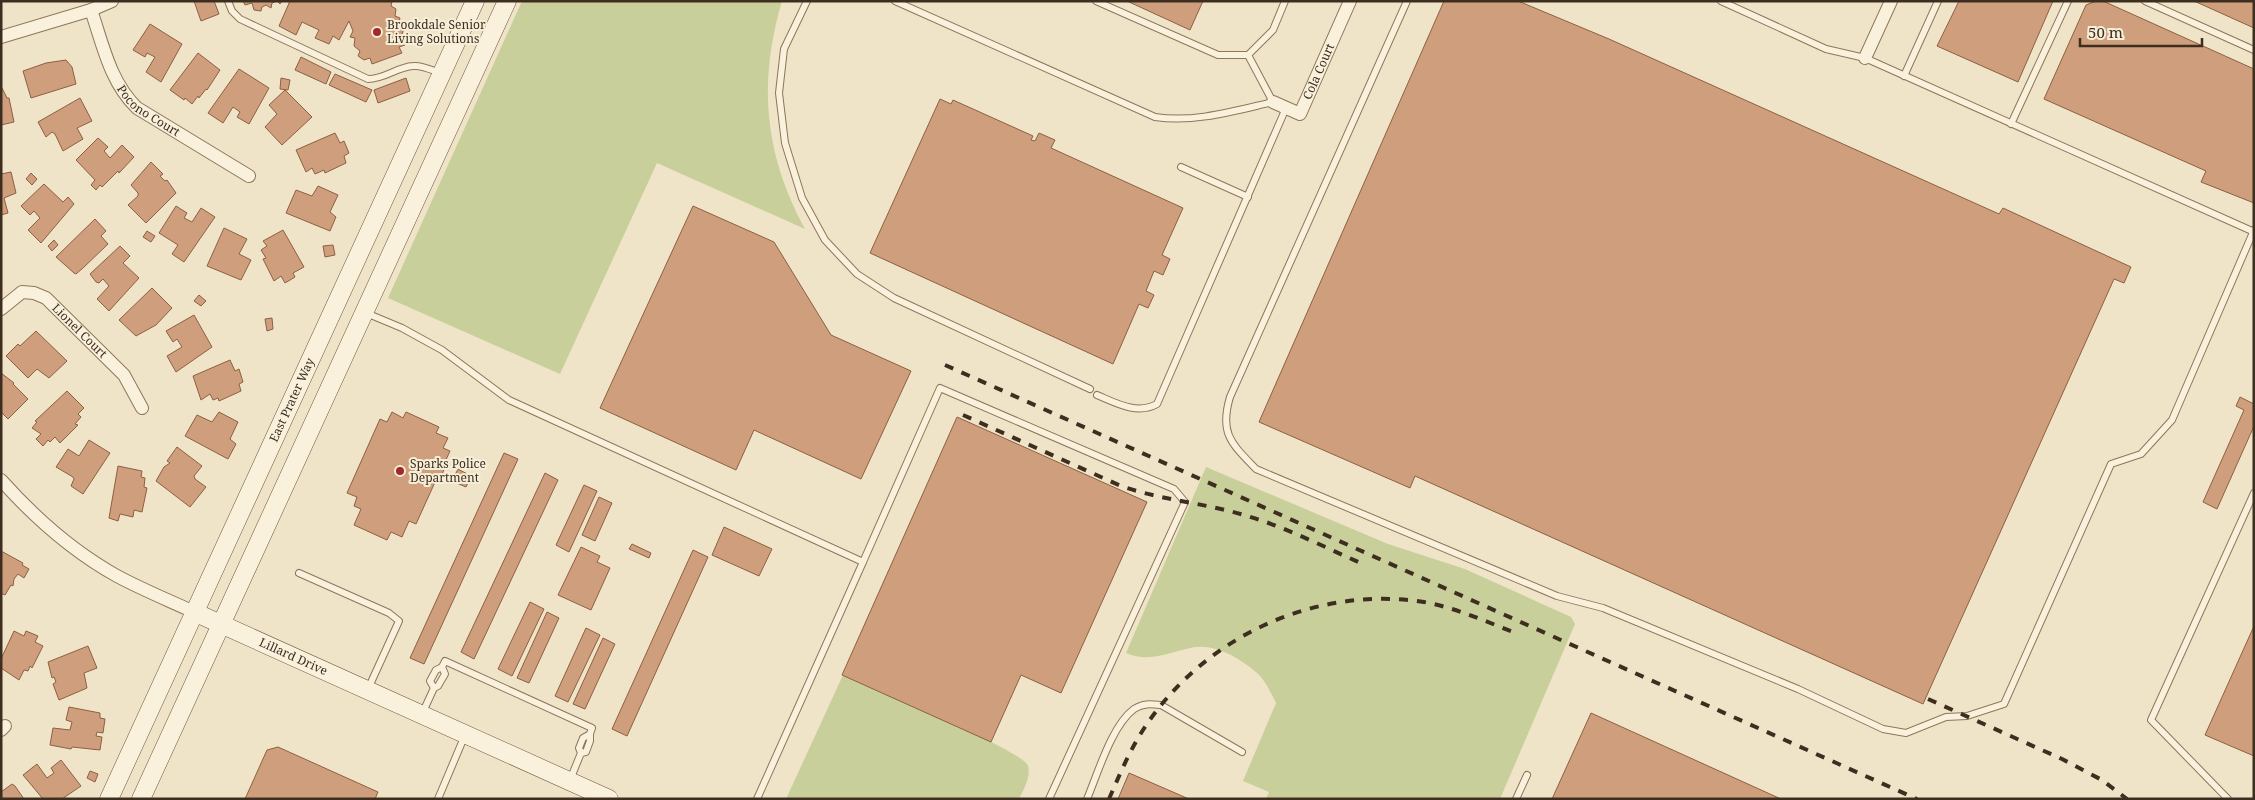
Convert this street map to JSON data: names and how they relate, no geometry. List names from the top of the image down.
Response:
{
  "streets": {
    "main road": ["East Prater Way", "Lillard Drive"],
    "street": ["Cola Court", "Pocono Court", "Lionel Court"]
  },
  "crossings": [
    ["East Prater Way", "Lillard Drive"]
  ],
  "places": ["Brookdale Senior Living Solutions", "Sparks Police Department"],
  "scale_bar": "50 m"
}
